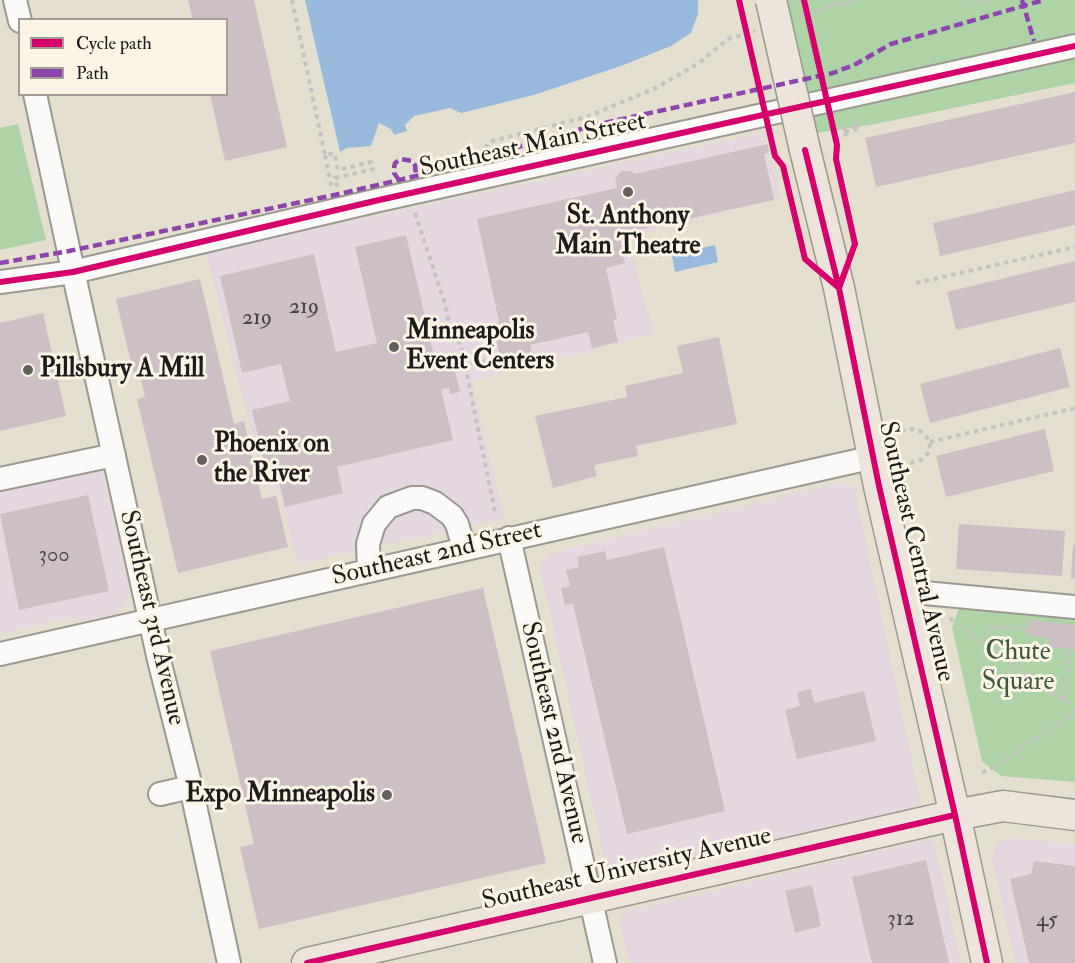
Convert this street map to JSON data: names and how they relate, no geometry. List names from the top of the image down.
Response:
{
  "streets": {
    "main road": ["Southeast Central Avenue", "Southeast University Avenue"],
    "street": [
      "Southeast Main Street",
      "Southeast 2nd Street",
      "Southeast 3rd Avenue",
      "Southeast 2nd Avenue"
    ]
  },
  "crossings": [
    ["Southeast Main Street", "Southeast 3rd Avenue"],
    ["Southeast Central Avenue", "Southeast 2nd Street"],
    ["Southeast Central Avenue", "Southeast University Avenue"],
    ["Southeast 2nd Street", "Southeast 3rd Avenue"],
    ["Southeast 2nd Street", "Southeast 2nd Avenue"],
    ["Southeast 2nd Avenue", "Southeast University Avenue"]
  ],
  "parks": ["Chute Square"],
  "places": [
    "St. Anthony Main Theatre",
    "Minneapolis Event Centers",
    "Pillsbury A Mill",
    "Phoenix on the River",
    "Expo Minneapolis"
  ],
  "house_numbers": [
    "219",
    "219",
    "300",
    "312",
    "45"
  ],
  "legend": ["Cycle path", "Path"]
}
